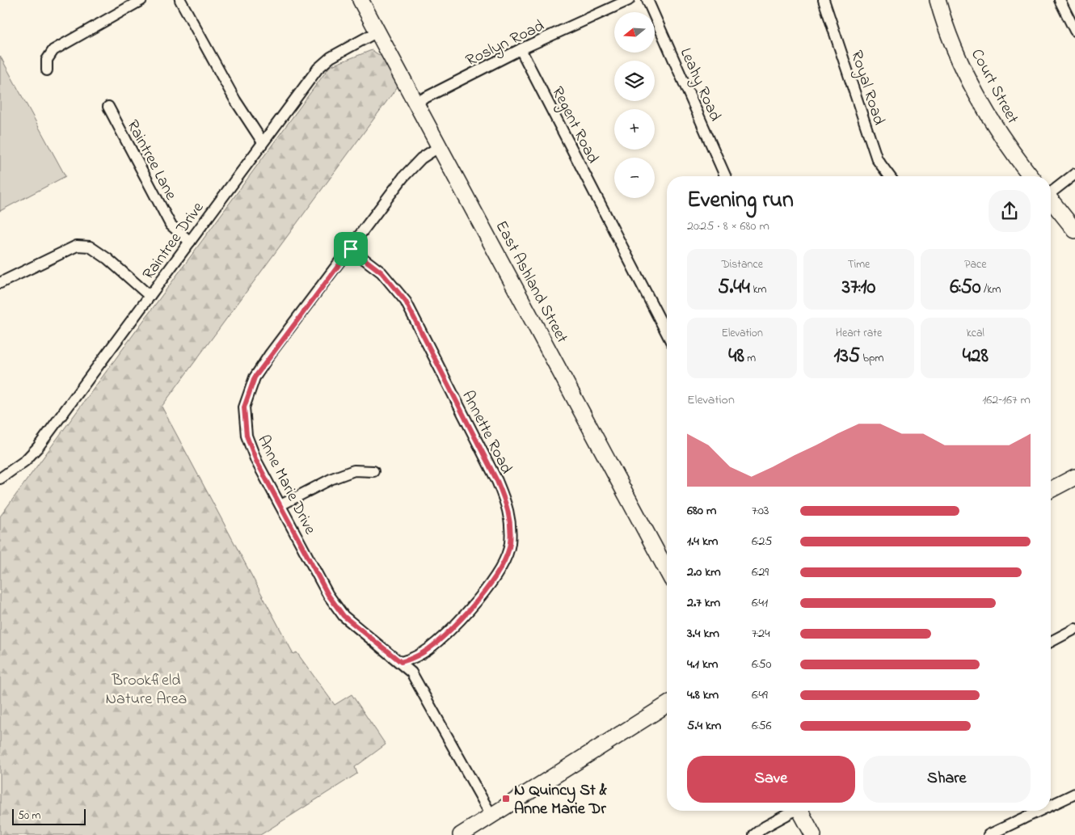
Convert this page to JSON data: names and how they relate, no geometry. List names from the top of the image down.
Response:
{
  "streets": {
    "main road": ["Court Street", "East Ashland Street"],
    "street": [
      "Roslyn Road",
      "Leahy Road",
      "Royal Road",
      "Regent Road",
      "Raintree Lane",
      "Raintree Drive",
      "Annette Road",
      "Anne Marie Drive"
    ]
  },
  "crossings": [
    ["Roslyn Road", "Regent Road"],
    ["Roslyn Road", "East Ashland Street"],
    ["Raintree Lane", "Raintree Drive"],
    ["Raintree Drive", "East Ashland Street"],
    ["East Ashland Street", "Anne Marie Drive"],
    ["Annette Road", "Anne Marie Drive"]
  ],
  "parks": ["Brookfield Nature Area"],
  "places": {
    "transit": ["N Quincy St & Anne Marie Dr"]
  },
  "scale_bar": "50 m",
  "north": "left",
  "page": {
    "map_buttons": ["+", "−"],
    "heading": ["Evening run", "20:25 · 8 × 680 m"],
    "stats": [
      ["Distance", "5.44 km"],
      ["Time", "37:10"],
      ["Pace", "6:50 /km"],
      ["Elevation", "48 m"],
      ["Heart rate", "135 bpm"],
      ["kcal", "428"]
    ],
    "chart": ["Elevation", "162–167 m"],
    "list": [
      {
        "name": "680 m",
        "note": "7:03"
      },
      {
        "name": "1.4 km",
        "note": "6:25"
      },
      {
        "name": "2.0 km",
        "note": "6:29"
      },
      {
        "name": "2.7 km",
        "note": "6:41"
      },
      {
        "name": "3.4 km",
        "note": "7:24"
      },
      {
        "name": "4.1 km",
        "note": "6:50"
      },
      {
        "name": "4.8 km",
        "note": "6:49"
      },
      {
        "name": "5.4 km",
        "note": "6:56"
      }
    ],
    "buttons": ["Save", "Share"],
    "scale": "50 m"
  }
}
